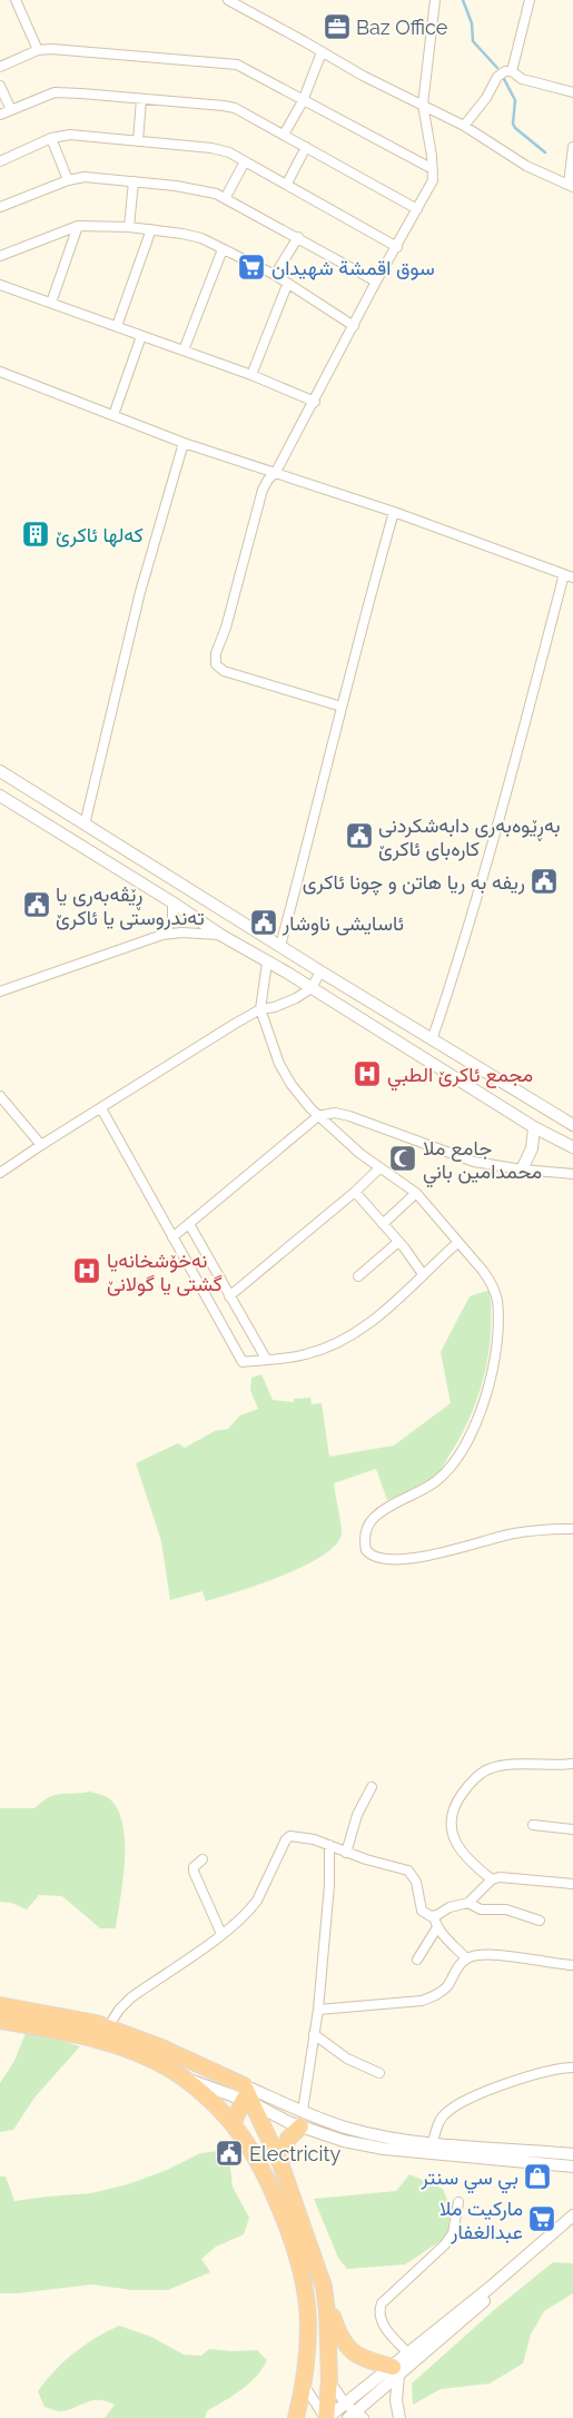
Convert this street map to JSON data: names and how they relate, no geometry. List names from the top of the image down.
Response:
{
  "places": {
    "office": ["Baz Office"],
    "supermarket": ["سوق اقمشة شهيدان", "ماركيت ملا عبدالغفار"],
    "building": ["کەلها ئاکرێ"],
    "public building": [
      "بەڕێوەبەری دابەشکردنی کارەبای ئاکرێ",
      "ريفه به ريا هاتن و چونا ئاكرى",
      "ڕێڤەبەری یا تەندروستی یا ئاکرێ",
      "ئاسايشى ناوشار",
      "Electricity"
    ],
    "hospital": ["مجمع ئاکرێ الطبي", "نەخۆشخانەیا گشتی یا گولانێ"],
    "mosque": ["جامع ملا محمدامين باني"],
    "shop": ["بي سي سنتر"]
  }
}
